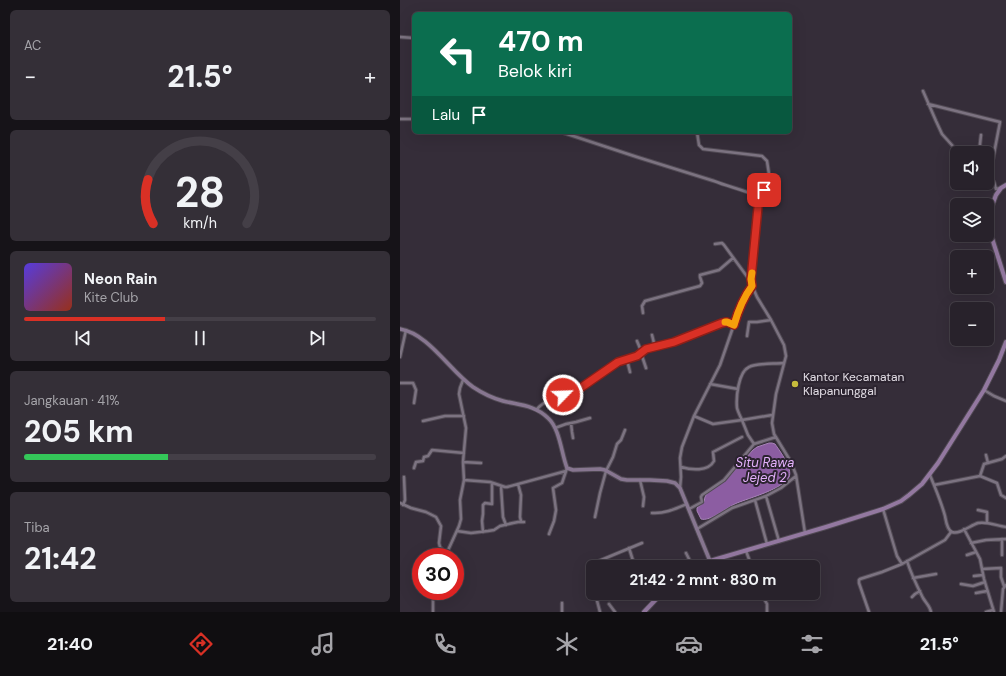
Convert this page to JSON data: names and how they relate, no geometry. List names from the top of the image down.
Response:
{
  "water": ["Situ Rawa Jejed 2"],
  "places": ["Kantor Kecamatan Klapanunggal"],
  "page": {
    "tile": [
      "AC",
      ["Jangkauan · 41%", "205 km"],
      ["Tiba", "21:42"]
    ],
    "turn": ["470 m", "Belok kiri"],
    "heat": ["−", "21.5°", "+"],
    "then": "Lalu",
    "map_buttons": ["+", "−"],
    "song": ["Neon Rain", "Kite Club"],
    "limit": "30",
    "trip": "21:42 · 2 mnt · 830 m",
    "tabs": ["21:40", "21.5°"],
    "gauge": ["28", "km/h"]
  }
}
